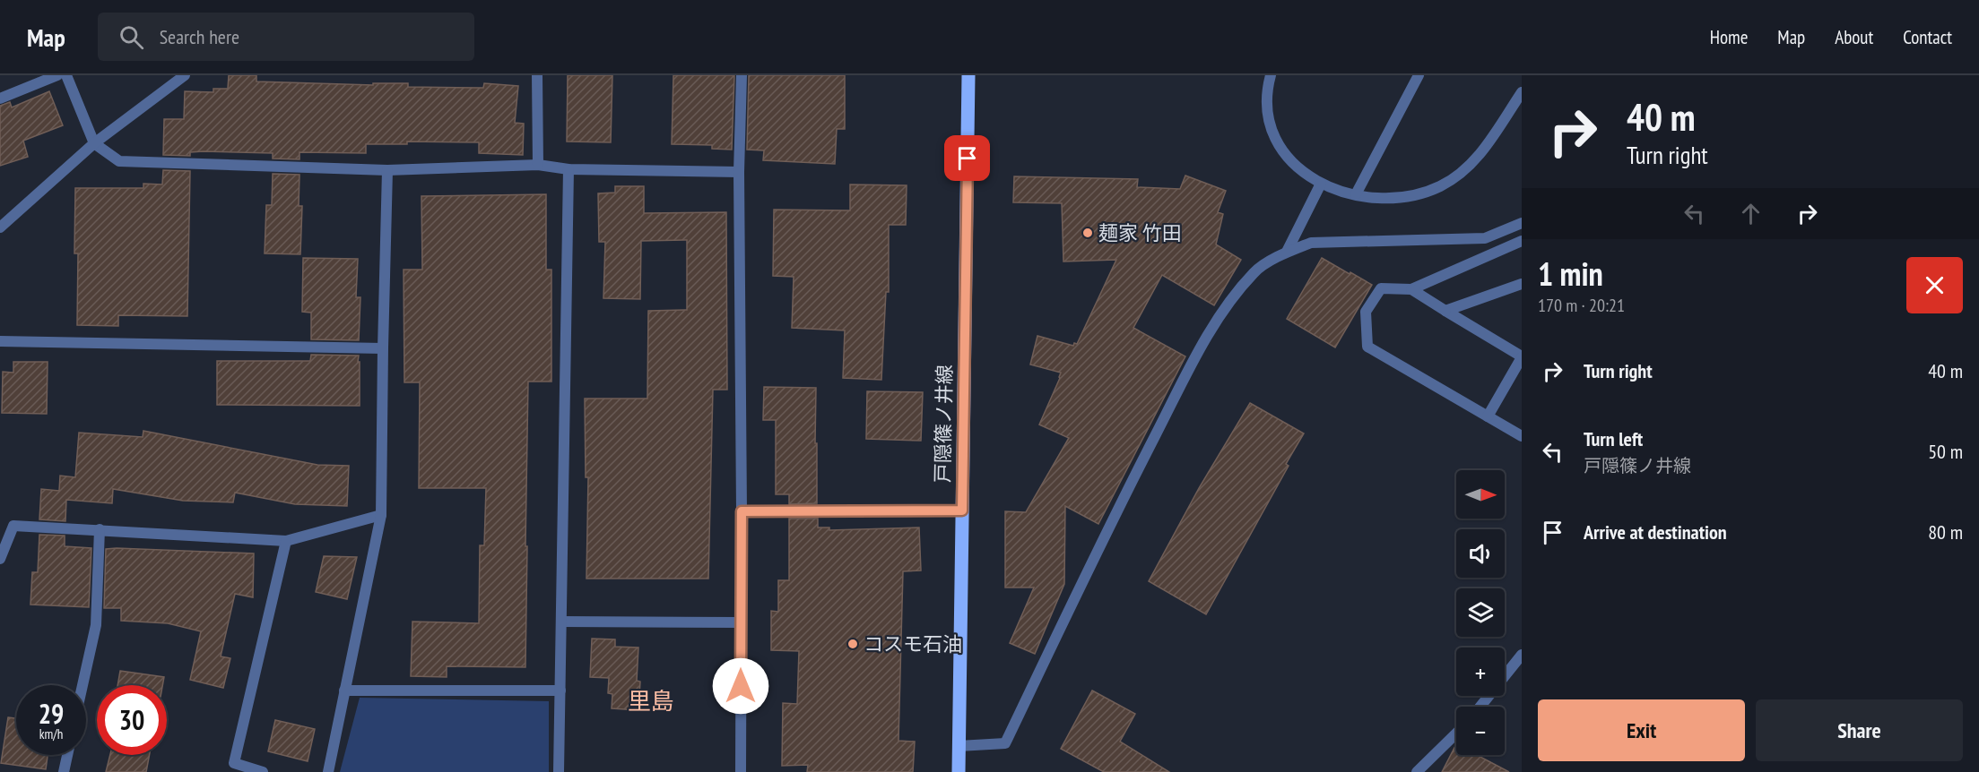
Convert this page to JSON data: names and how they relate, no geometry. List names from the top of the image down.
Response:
{
  "streets": {
    "main road": ["戸隠篠ノ井線"]
  },
  "districts": ["里島"],
  "places": ["麺家 竹田", "コスモ石油"],
  "north": "right",
  "page": {
    "header": "Map",
    "search": "Search here",
    "nav": [
      "Home",
      "Map",
      "About",
      "Contact"
    ],
    "turn": ["40 m", "Turn right"],
    "heading": ["1 min", "170 m · 20:21"],
    "list": [
      {
        "name": "Turn right",
        "value": "40 m"
      },
      {
        "name": "Turn left",
        "note": "戸隠篠ノ井線",
        "value": "50 m"
      },
      {
        "name": "Arrive at destination",
        "value": "80 m"
      }
    ],
    "map_buttons": ["+", "−"],
    "speed": "29 km/h",
    "limit": "30",
    "buttons": ["Exit", "Share"]
  }
}
